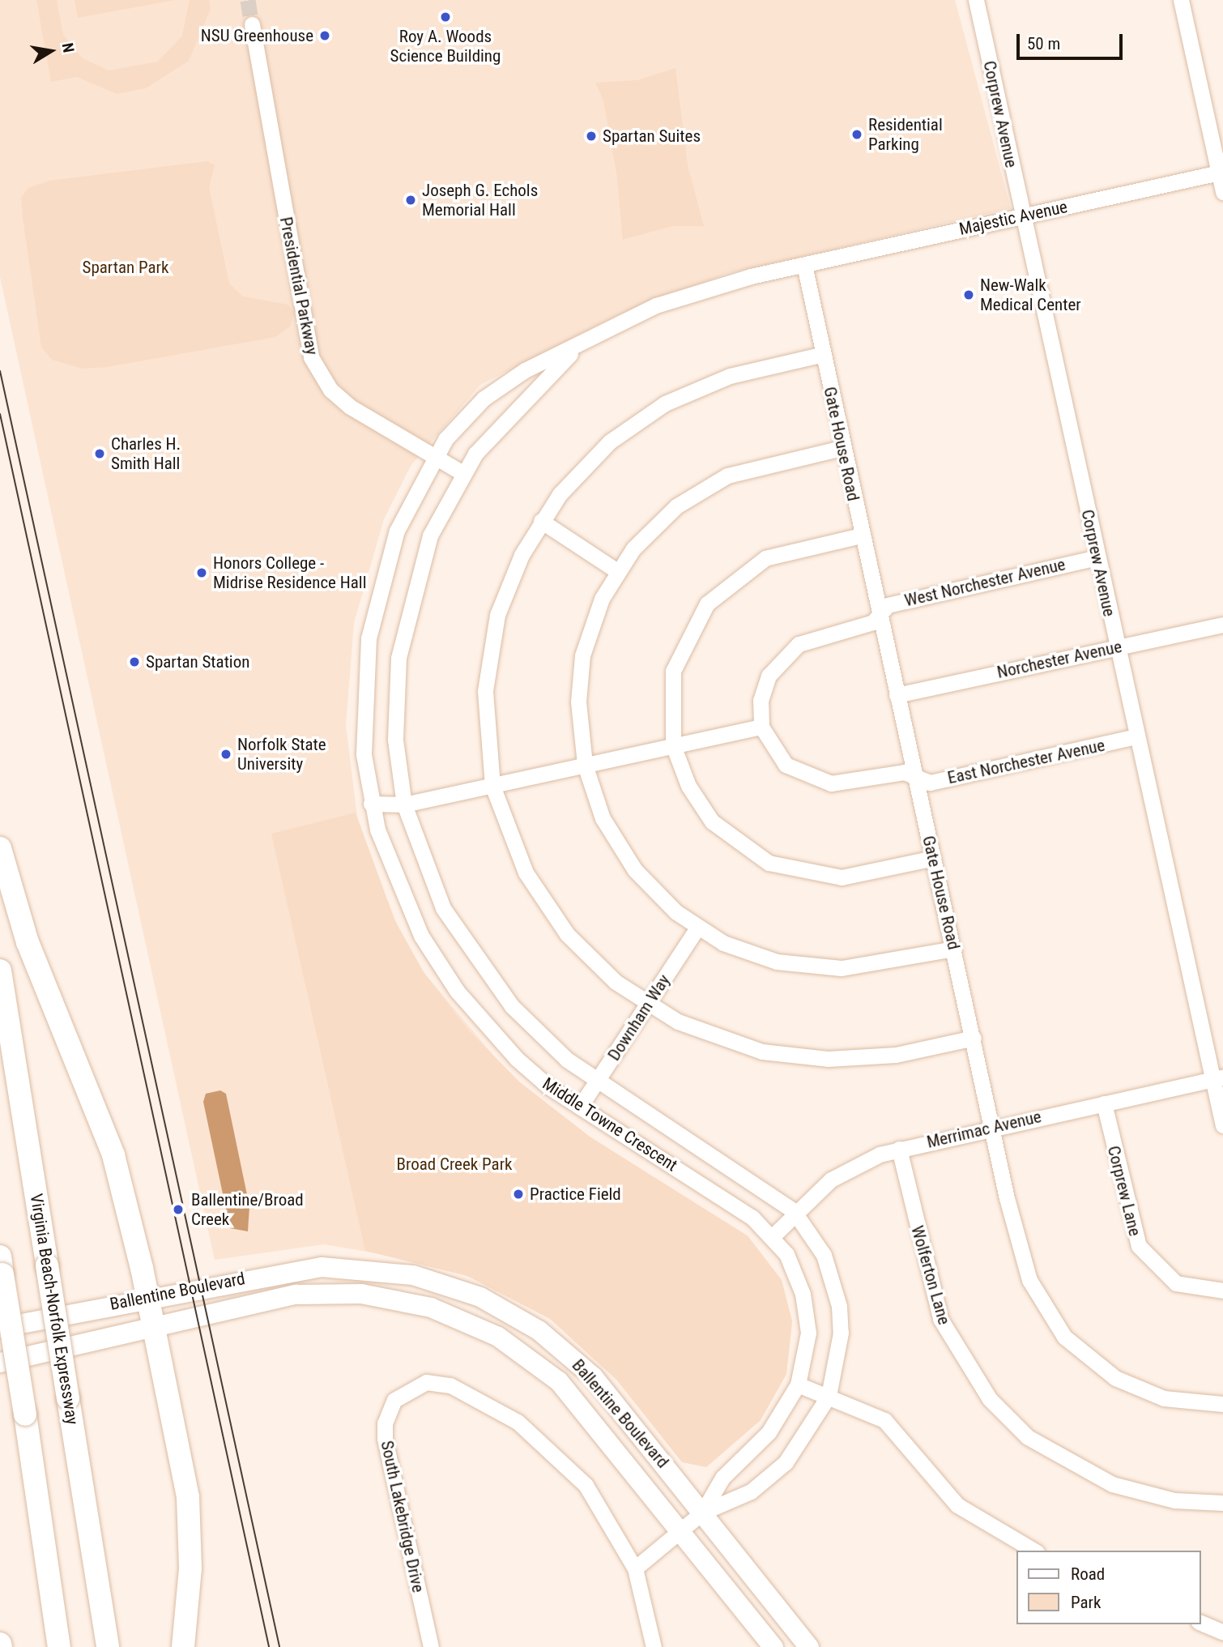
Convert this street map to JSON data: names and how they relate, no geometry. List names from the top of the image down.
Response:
{
  "streets": {
    "highway": ["Virginia Beach-Norfolk Expressway"],
    "main road": ["Ballentine Boulevard"],
    "street": [
      "Corprew Avenue",
      "Majestic Avenue",
      "Presidential Parkway",
      "Gate House Road",
      "West Norchester Avenue",
      "Norchester Avenue",
      "East Norchester Avenue",
      "Downham Way",
      "Middle Towne Crescent",
      "Merrimac Avenue",
      "Corprew Lane",
      "Wolferton Lane",
      "South Lakebridge Drive"
    ]
  },
  "crossings": [
    ["Corprew Avenue", "Majestic Avenue"],
    ["Corprew Avenue", "West Norchester Avenue"],
    ["Corprew Avenue", "Norchester Avenue"],
    ["Corprew Avenue", "East Norchester Avenue"],
    ["Corprew Avenue", "Merrimac Avenue"],
    ["Majestic Avenue", "Gate House Road"],
    ["Majestic Avenue", "Middle Towne Crescent"],
    ["Presidential Parkway", "Middle Towne Crescent"],
    ["Gate House Road", "West Norchester Avenue"],
    ["Gate House Road", "Norchester Avenue"],
    ["Gate House Road", "East Norchester Avenue"],
    ["Gate House Road", "Middle Towne Crescent"],
    ["Gate House Road", "Merrimac Avenue"],
    ["West Norchester Avenue", "East Norchester Avenue"],
    ["Downham Way", "Middle Towne Crescent"],
    ["Middle Towne Crescent", "Merrimac Avenue"],
    ["Middle Towne Crescent", "Ballentine Boulevard"],
    ["Middle Towne Crescent", "South Lakebridge Drive"],
    ["Merrimac Avenue", "Corprew Lane"],
    ["Merrimac Avenue", "Wolferton Lane"]
  ],
  "parks": ["Spartan Park", "Broad Creek Park"],
  "places": [
    "Roy A. Woods Science Building",
    "NSU Greenhouse",
    "Residential Parking",
    "Spartan Suites",
    "Joseph G. Echols Memorial Hall",
    "New-Walk Medical Center",
    "Charles H. Smith Hall",
    "Honors College - Midrise Residence Hall",
    "Spartan Station",
    "Norfolk State University",
    "Practice Field",
    "Ballentine/Broad Creek"
  ],
  "legend": ["Road", "Park"],
  "scale_bar": "50 m",
  "north": "right"
}
